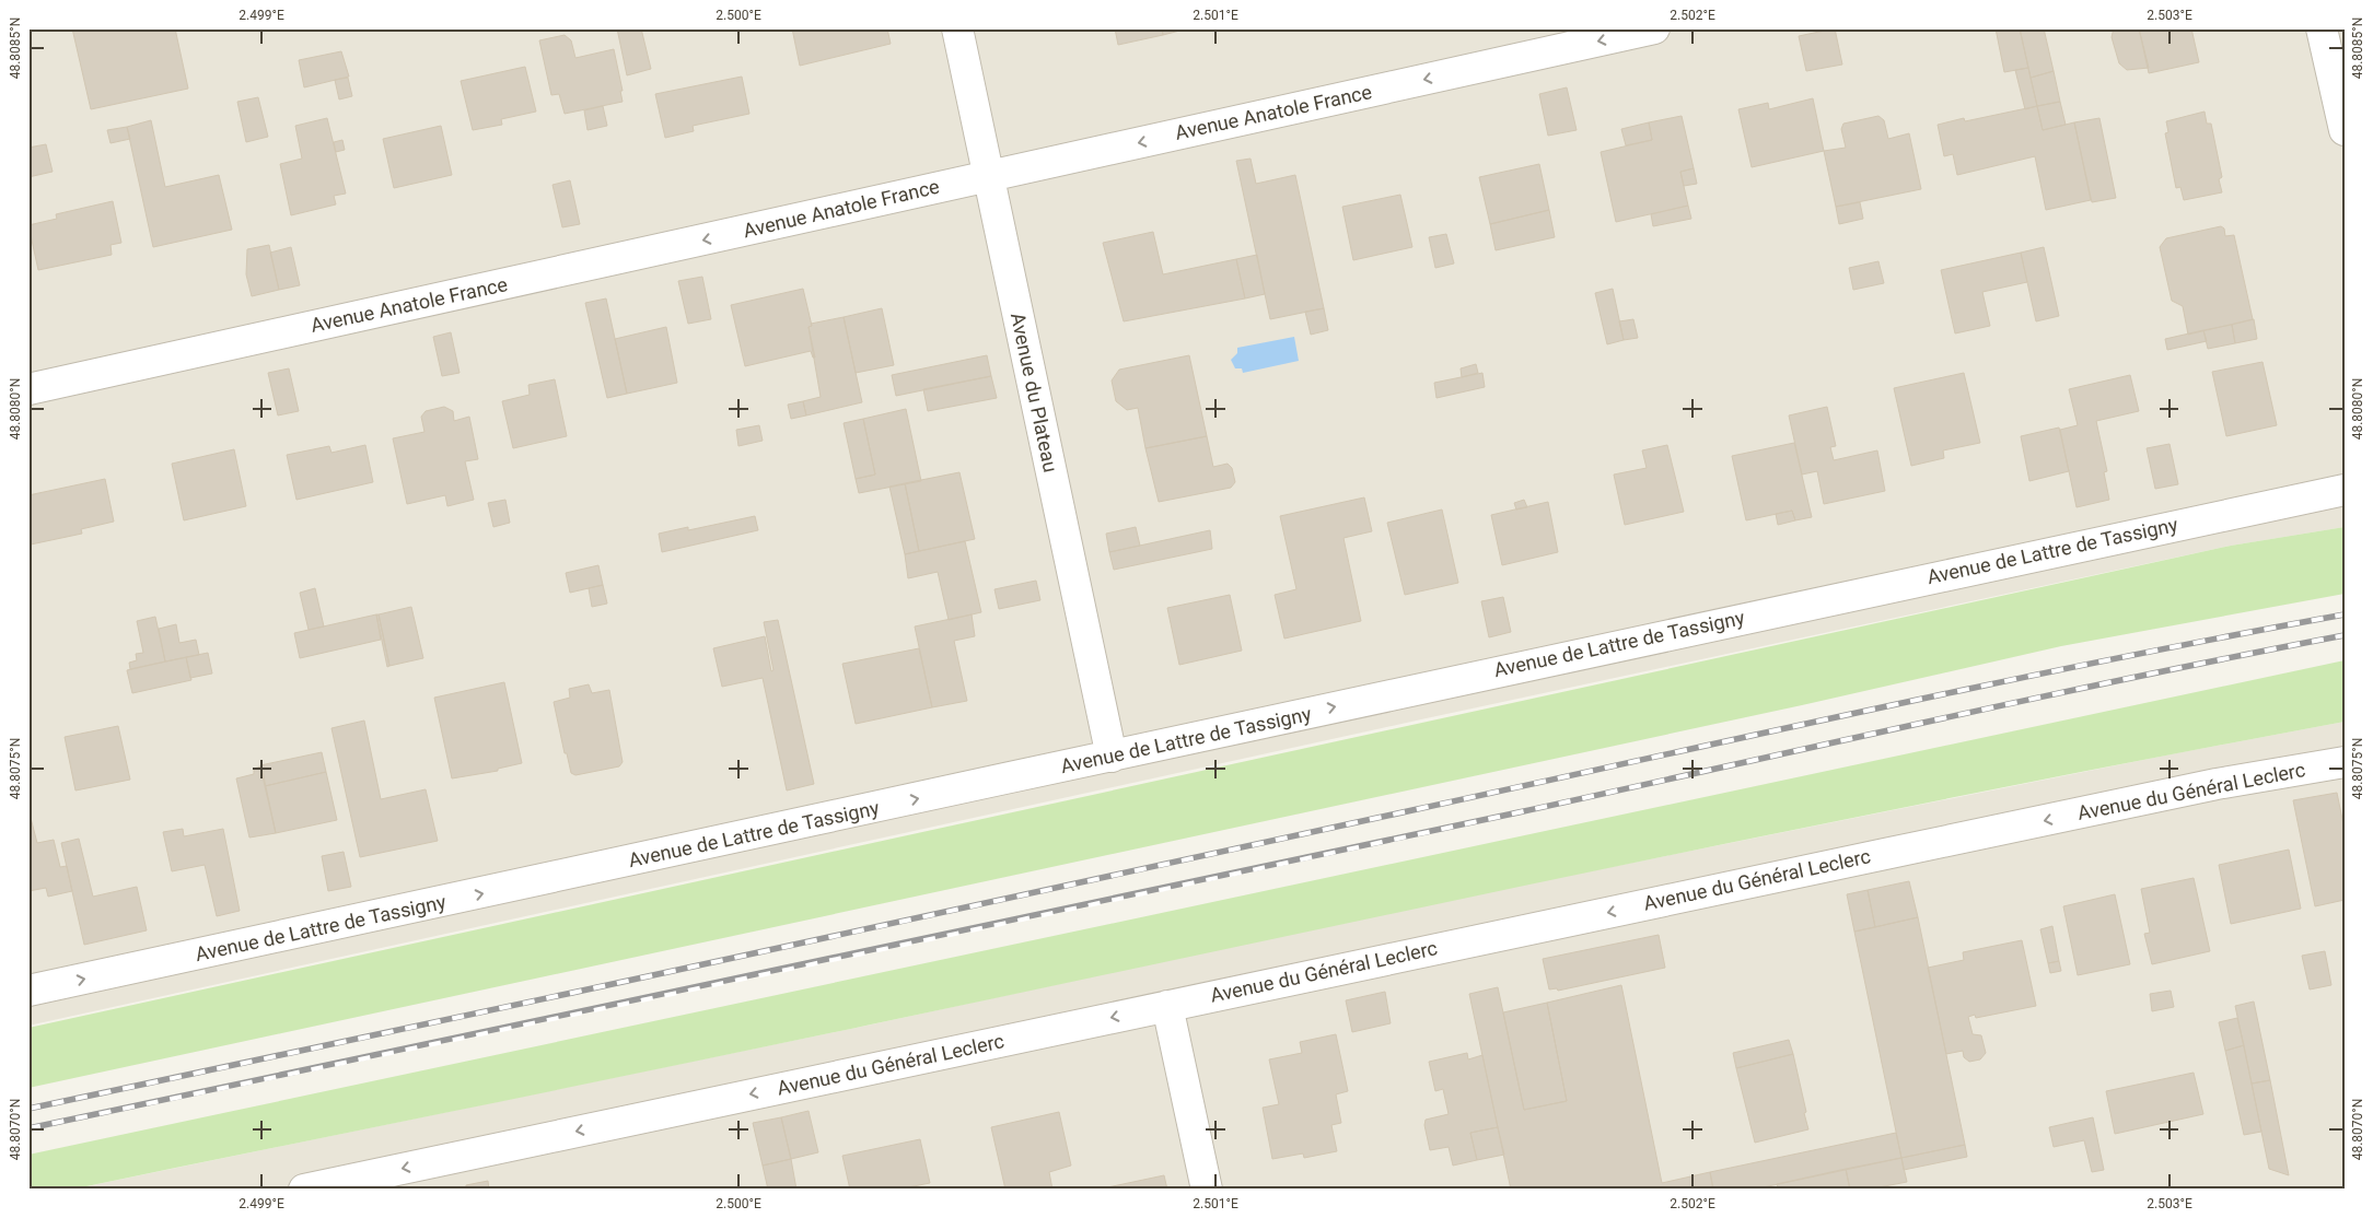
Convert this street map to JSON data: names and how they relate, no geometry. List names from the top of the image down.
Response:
{
  "streets": {
    "street": [
      "Avenue Anatole France",
      "Avenue du Plateau",
      "Avenue de Lattre de Tassigny",
      "Avenue du Général Leclerc"
    ]
  },
  "crossings": [
    ["Avenue Anatole France", "Avenue du Plateau"],
    ["Avenue du Plateau", "Avenue de Lattre de Tassigny"]
  ],
  "one_way": ["Avenue Anatole France", "Avenue de Lattre de Tassigny", "Avenue du Général Leclerc"],
  "coordinates": [
    "2.499°E",
    "2.500°E",
    "2.501°E",
    "2.502°E",
    "2.503°E",
    "48.8085°N",
    "48.8080°N",
    "48.8075°N",
    "48.8070°N"
  ]
}
